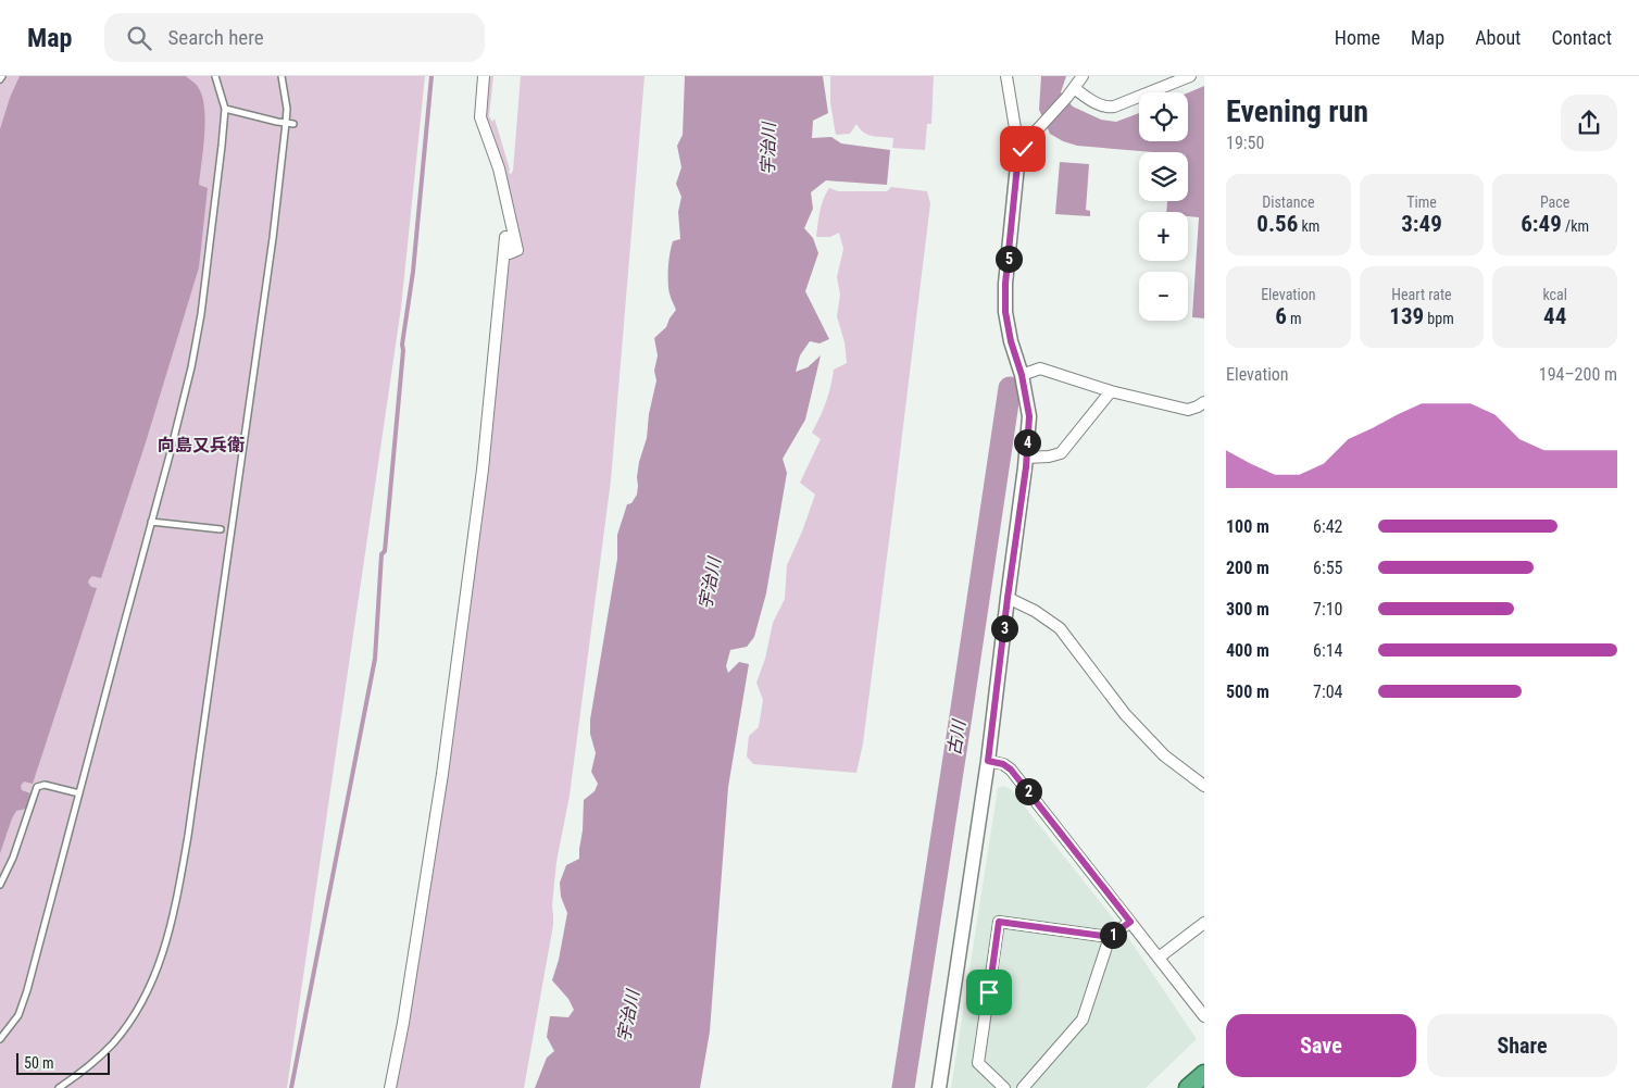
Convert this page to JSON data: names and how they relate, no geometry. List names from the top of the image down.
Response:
{
  "districts": ["向島又兵衛"],
  "water": ["宇治川", "古川"],
  "scale_bar": "50 m",
  "page": {
    "header": "Map",
    "search": "Search here",
    "nav": [
      "Home",
      "Map",
      "About",
      "Contact"
    ],
    "heading": ["Evening run", "19:50"],
    "map_buttons": ["+", "−"],
    "stats": [
      ["Distance", "0.56 km"],
      ["Time", "3:49"],
      ["Pace", "6:49 /km"],
      ["Elevation", "6 m"],
      ["Heart rate", "139 bpm"],
      ["kcal", "44"]
    ],
    "pins": [
      "5",
      "4",
      "3",
      "2",
      "1"
    ],
    "chart": ["Elevation", "194–200 m"],
    "list": [
      {
        "name": "100 m",
        "note": "6:42"
      },
      {
        "name": "200 m",
        "note": "6:55"
      },
      {
        "name": "300 m",
        "note": "7:10"
      },
      {
        "name": "400 m",
        "note": "6:14"
      },
      {
        "name": "500 m",
        "note": "7:04"
      }
    ],
    "buttons": ["Save", "Share"],
    "scale": "50 m"
  }
}
